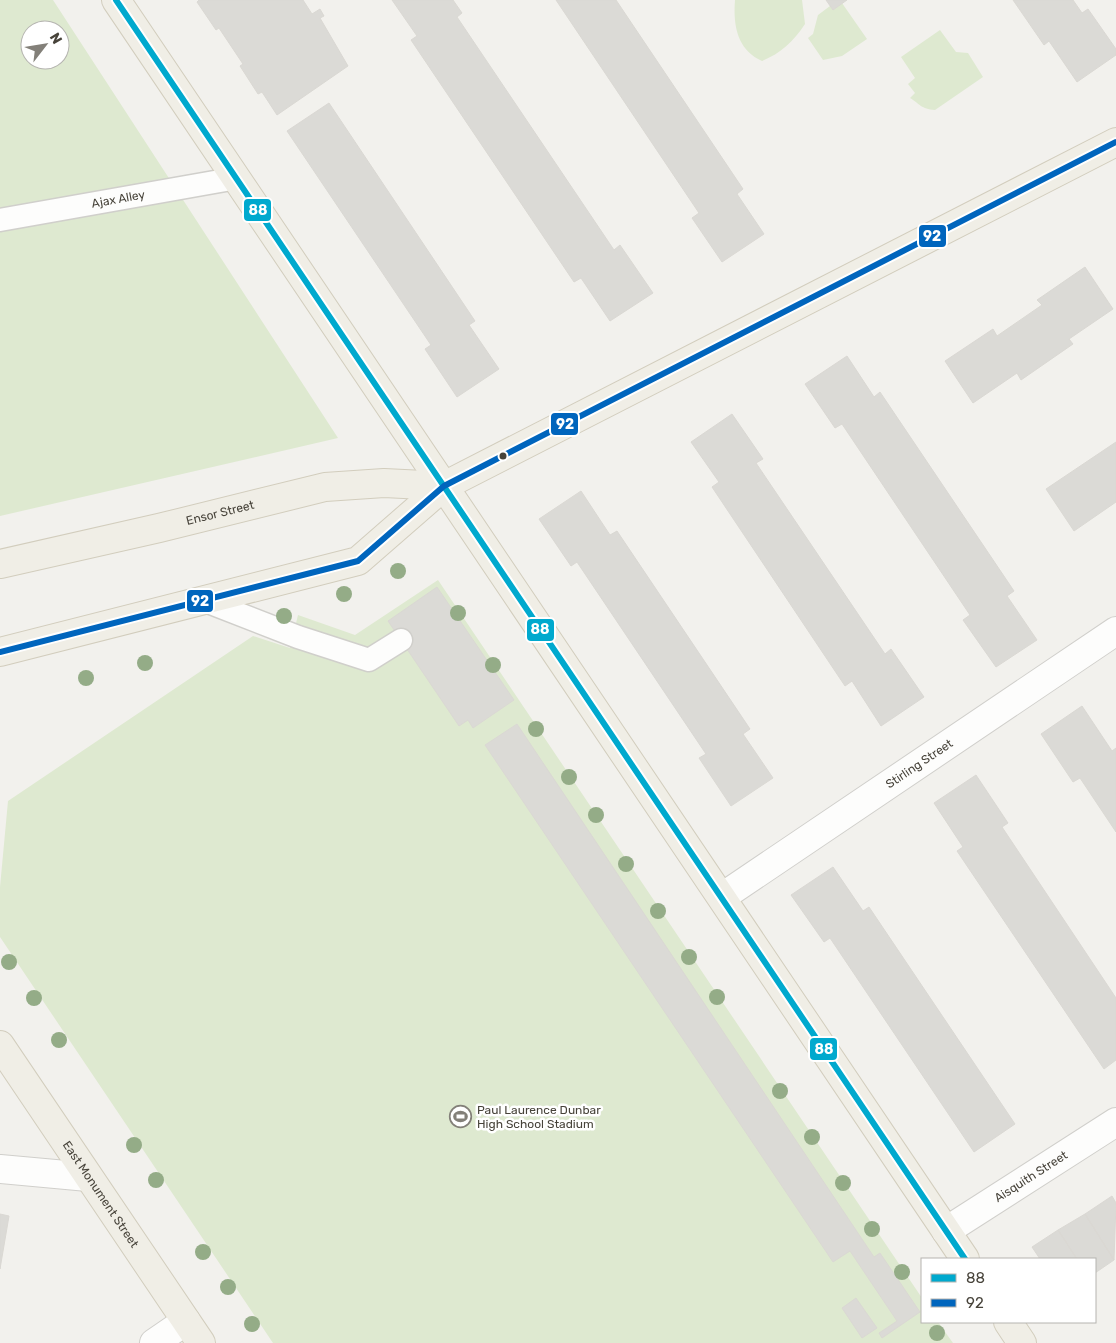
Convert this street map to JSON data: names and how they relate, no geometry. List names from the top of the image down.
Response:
{
  "streets": {
    "main road": ["Ensor Street", "East Monument Street"],
    "street": ["Stirling Street", "Aisquith Street"],
    "lane": ["Ajax Alley"]
  },
  "places": {
    "sports": ["Paul Laurence Dunbar High School Stadium"]
  },
  "lines": ["transit line 88", "transit line 92"],
  "legend": ["88", "92"],
  "north": "top right"
}
